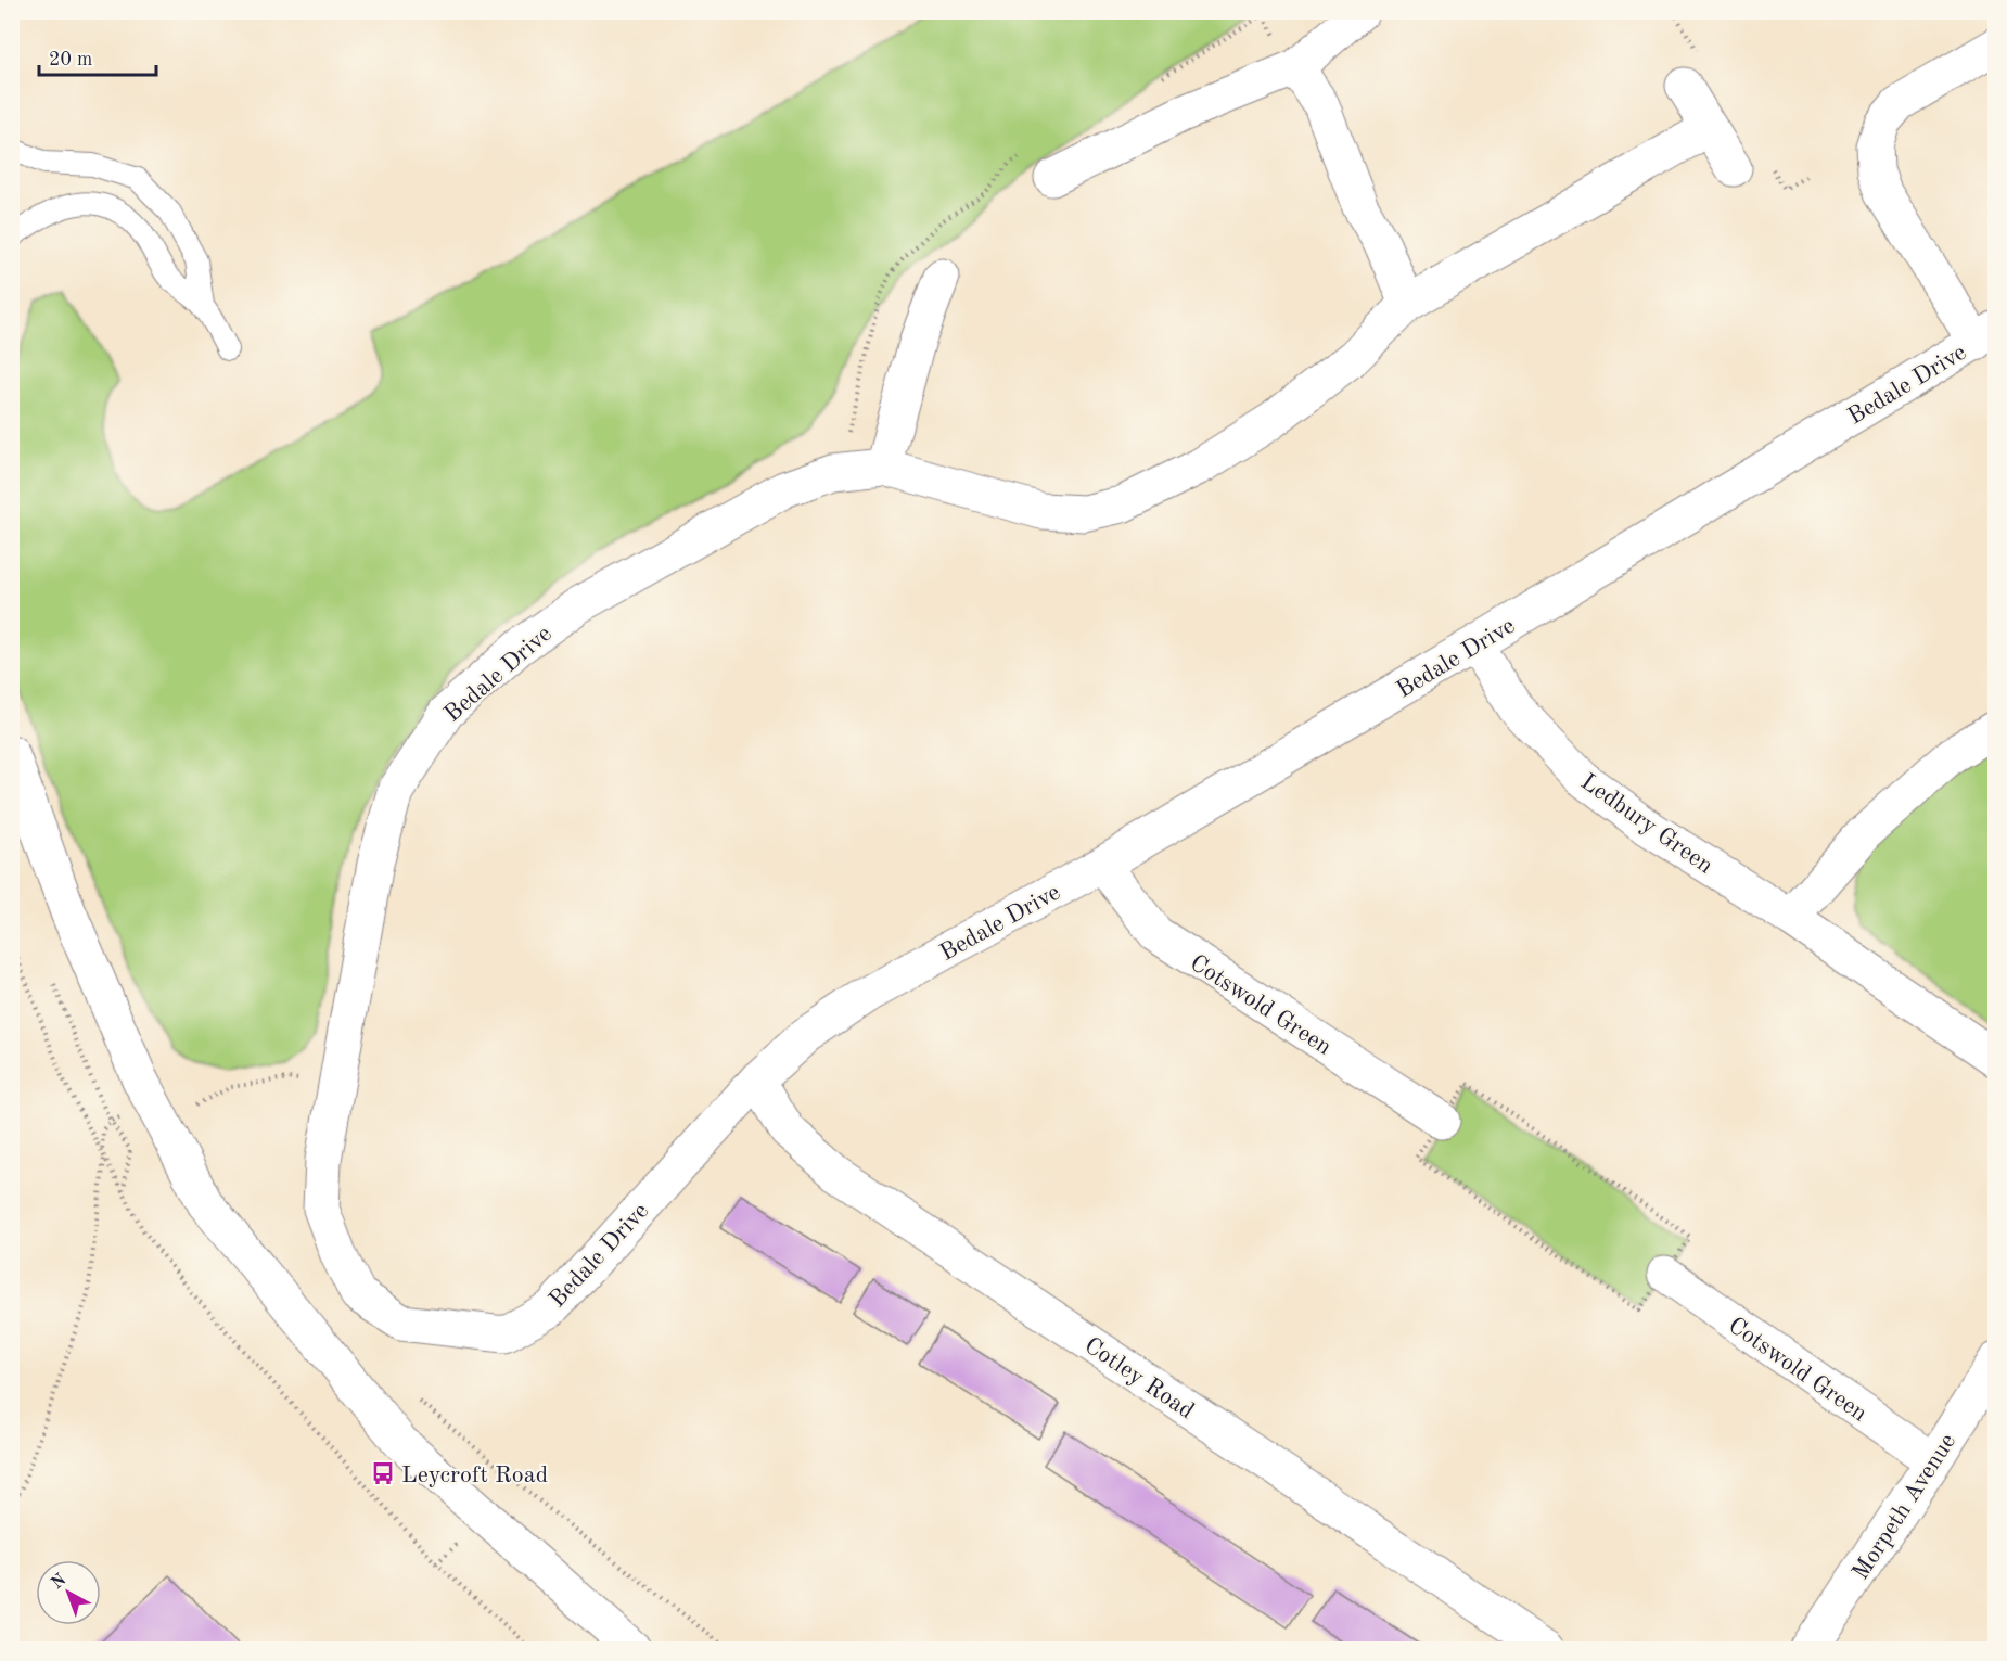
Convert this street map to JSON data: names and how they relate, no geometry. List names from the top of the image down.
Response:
{
  "streets": {
    "street": [
      "Bedale Drive",
      "Ledbury Green",
      "Cotswold Green",
      "Cotley Road",
      "Morpeth Avenue"
    ]
  },
  "crossings": [
    ["Bedale Drive", "Ledbury Green"],
    ["Bedale Drive", "Cotswold Green"],
    ["Bedale Drive", "Cotley Road"],
    ["Cotswold Green", "Morpeth Avenue"]
  ],
  "places": {
    "bus stop": ["Leycroft Road"]
  },
  "scale_bar": "20 m",
  "north": "top left"
}
